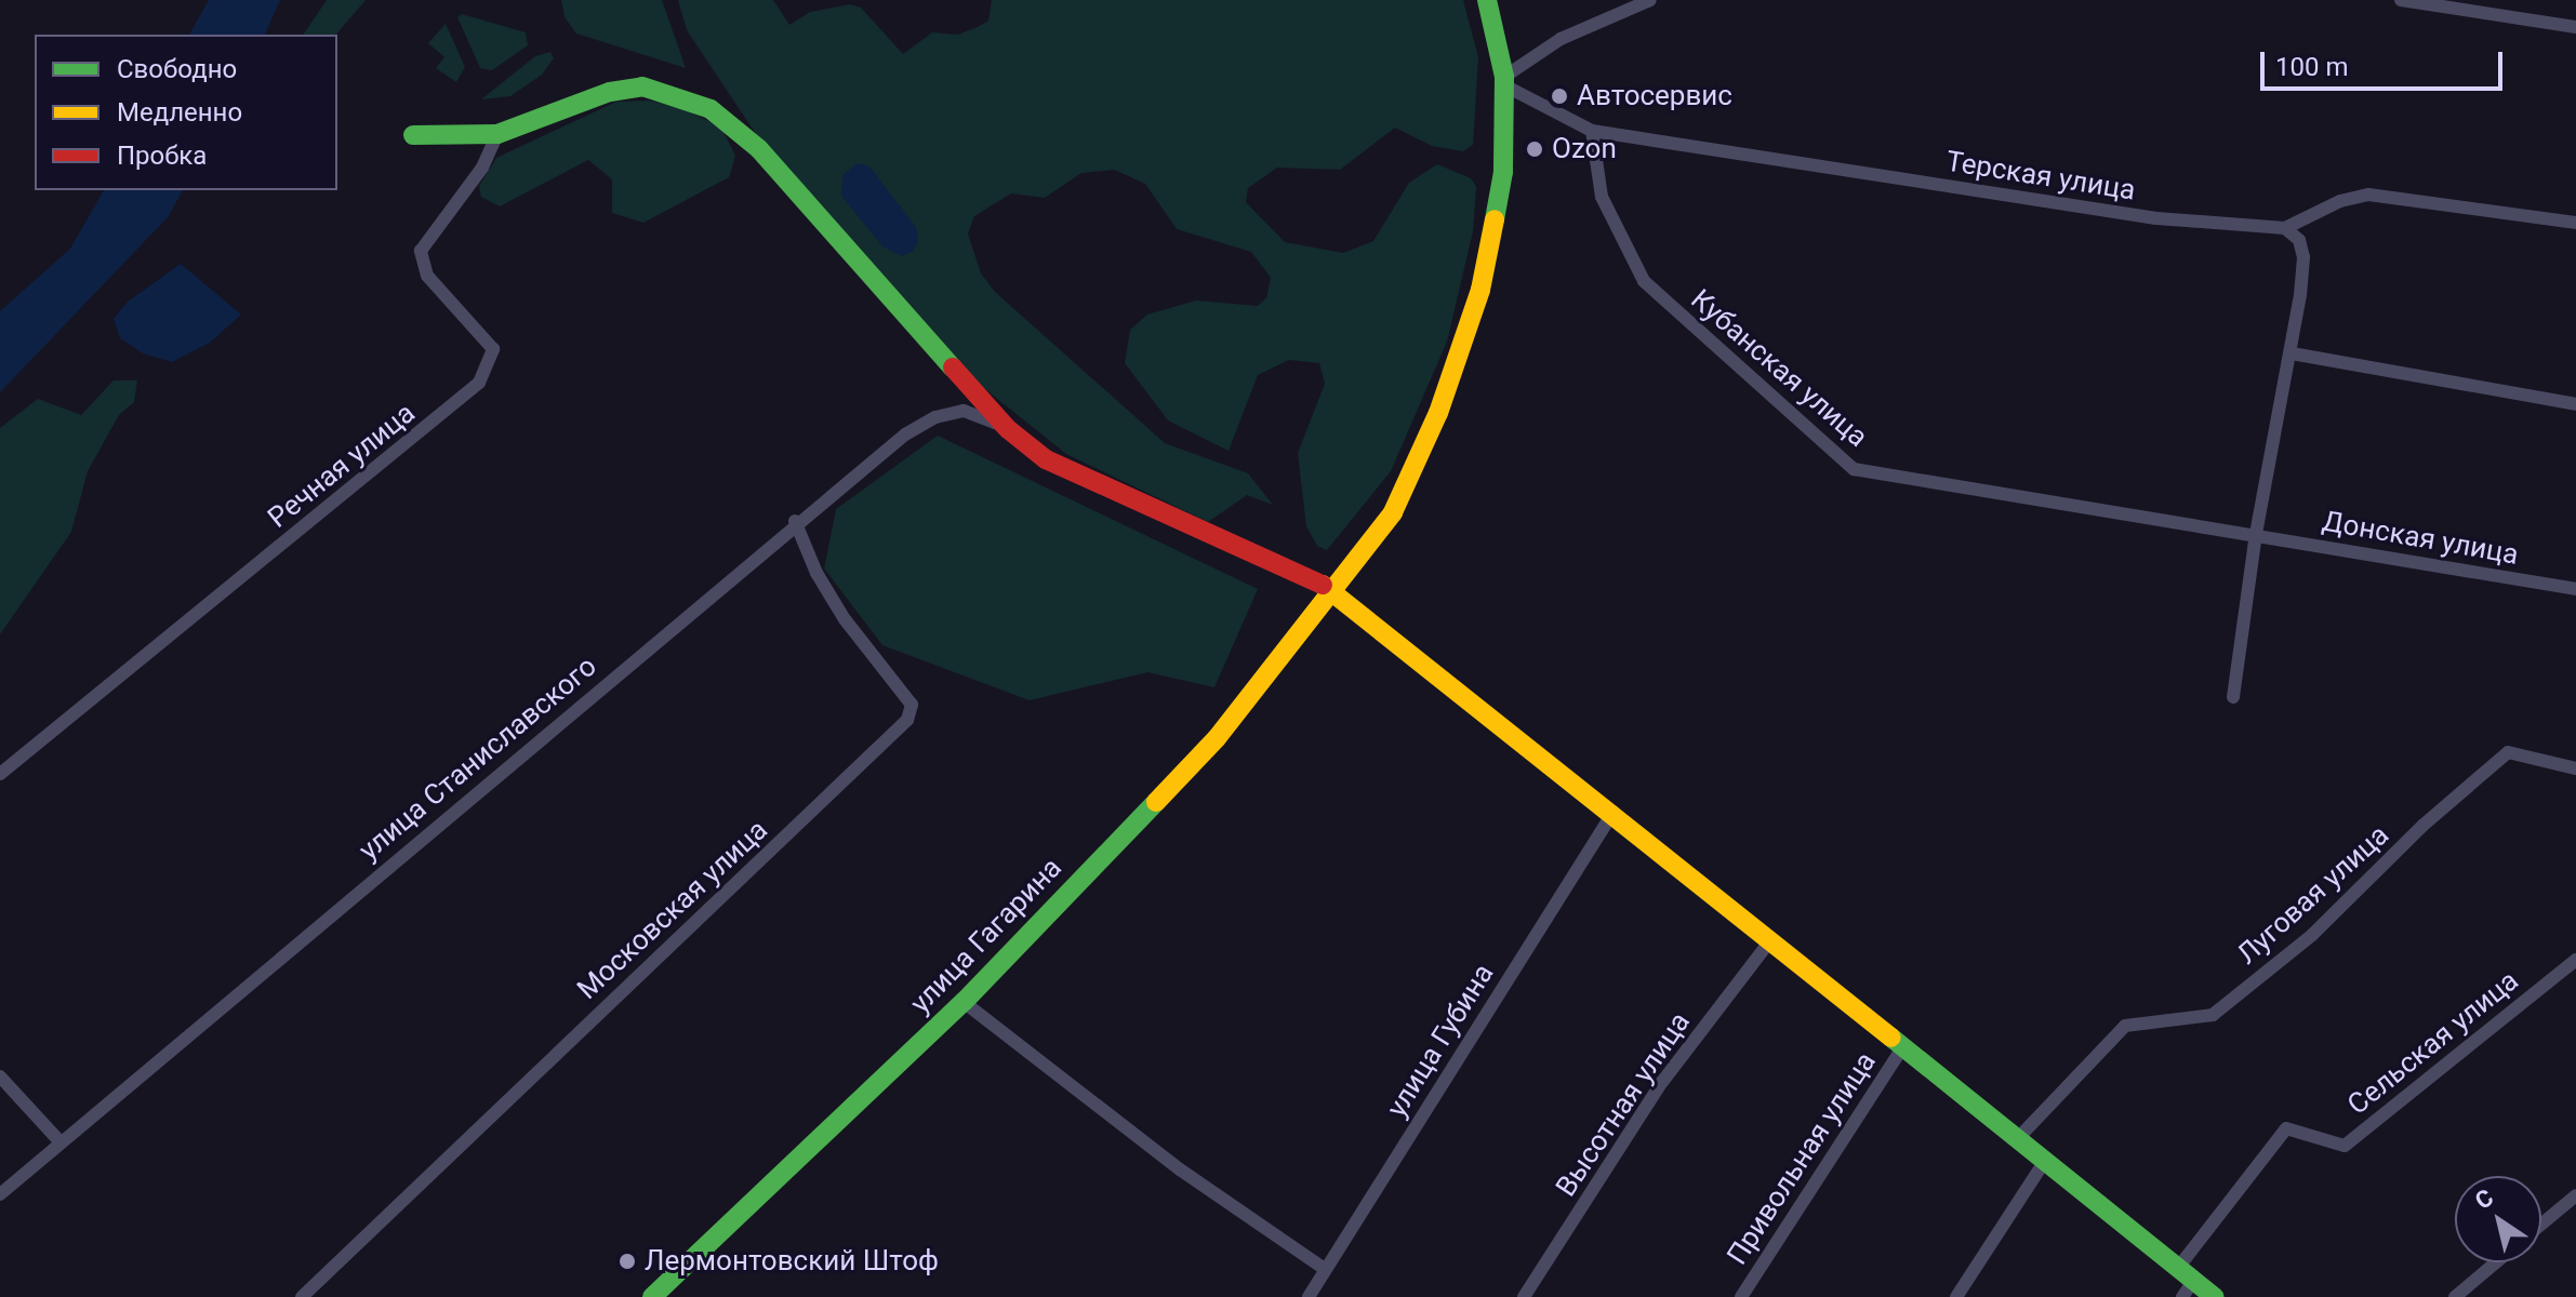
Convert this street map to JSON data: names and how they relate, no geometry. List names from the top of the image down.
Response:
{
  "streets": {
    "street": [
      "Терская улица",
      "Кубанская улица",
      "Речная улица",
      "Донская улица",
      "улица Станиславского",
      "Луговая улица",
      "Московская улица",
      "улица Гагарина",
      "улица Губина",
      "Сельская улица",
      "Высотная улица",
      "Привольная улица"
    ]
  },
  "crossings": [
    ["Терская улица", "Кубанская улица"],
    ["Терская улица", "улица Гагарина"],
    ["Кубанская улица", "Донская улица"],
    ["улица Станиславского", "Московская улица"]
  ],
  "places": ["Автосервис", "Ozon", "Лермонтовский Штоф"],
  "legend": ["Свободно", "Медленно", "Пробка"],
  "scale_bar": "100 m",
  "north": "top left"
}
